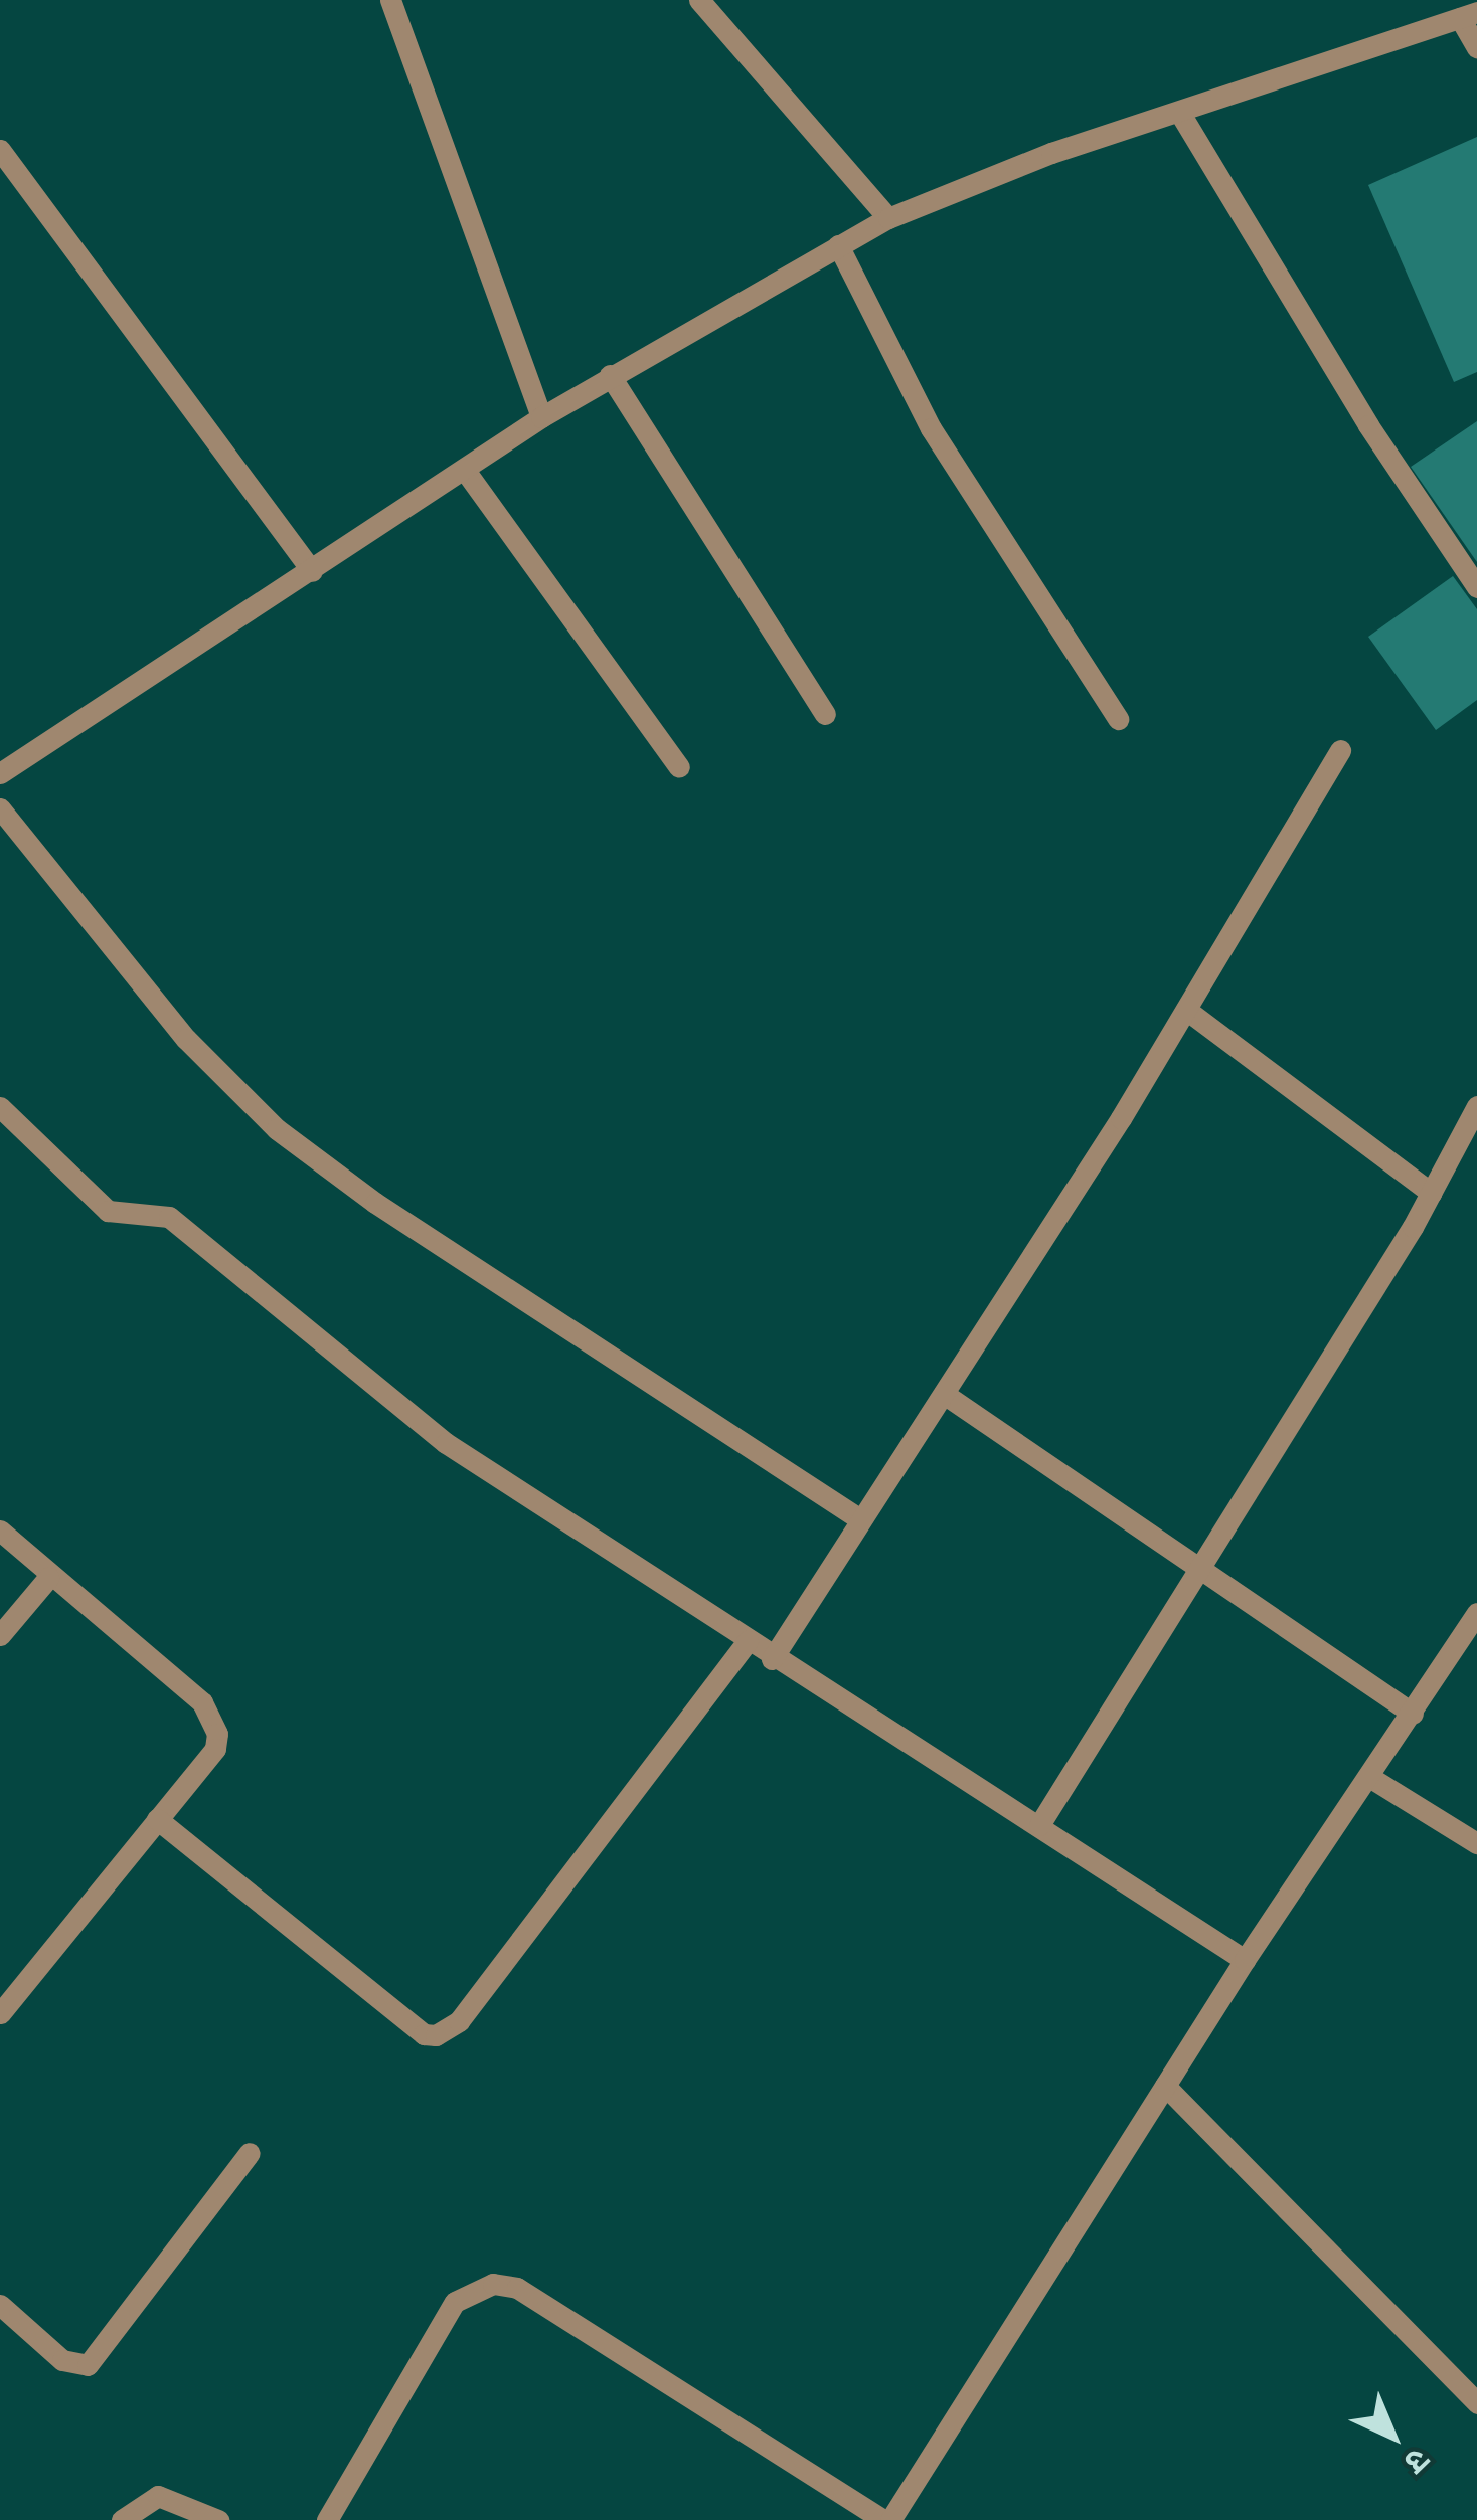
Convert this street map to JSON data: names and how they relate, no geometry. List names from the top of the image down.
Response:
{
  "north": "bottom right"
}
